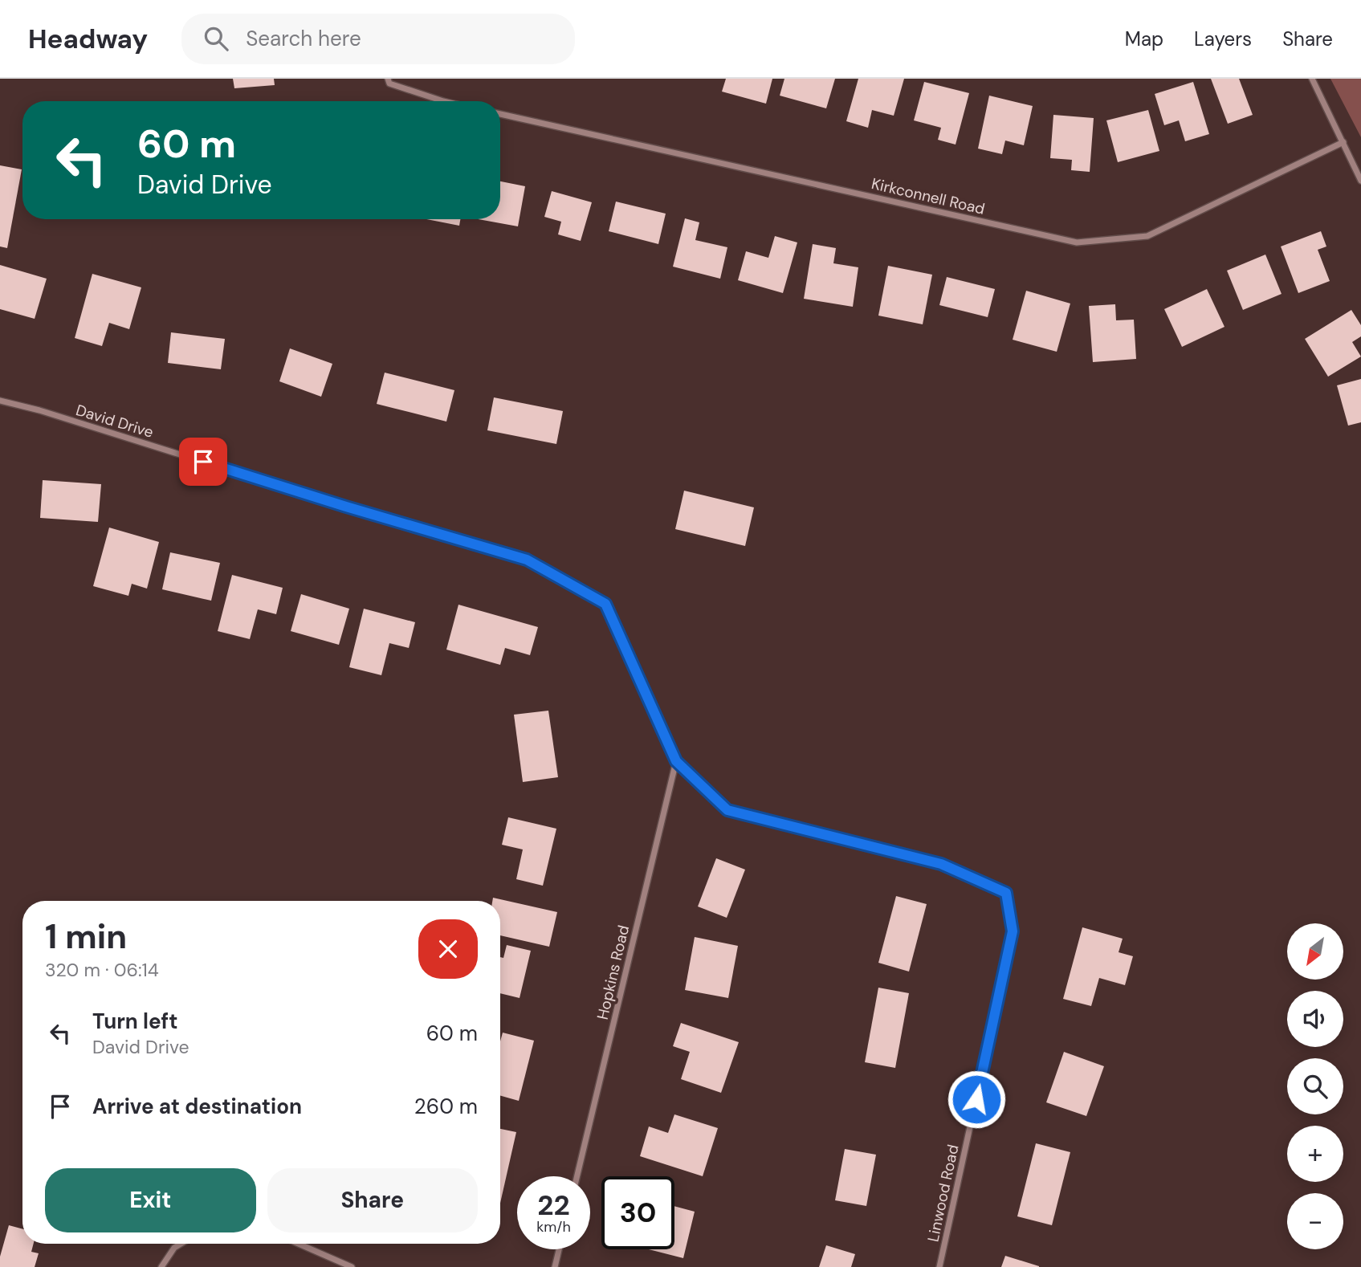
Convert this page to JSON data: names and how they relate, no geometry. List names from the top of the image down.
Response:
{
  "streets": {
    "street": [
      "Kirkconnell Road",
      "David Drive",
      "Hopkins Road",
      "Linwood Road"
    ]
  },
  "crossings": [
    ["David Drive", "Hopkins Road"],
    ["David Drive", "Linwood Road"]
  ],
  "north": "bottom left",
  "page": {
    "header": "Headway",
    "search": "Search here",
    "nav": ["Map", "Layers", "Share"],
    "turn": ["60 m", "David Drive"],
    "heading": ["1 min", "320 m · 06:14"],
    "map_buttons": ["+", "−"],
    "list": [
      {
        "name": "Turn left",
        "note": "David Drive",
        "value": "60 m"
      },
      {
        "name": "Arrive at destination",
        "value": "260 m"
      }
    ],
    "buttons": ["Exit", "Share"],
    "speed": "22 km/h",
    "limit": "30"
  }
}
